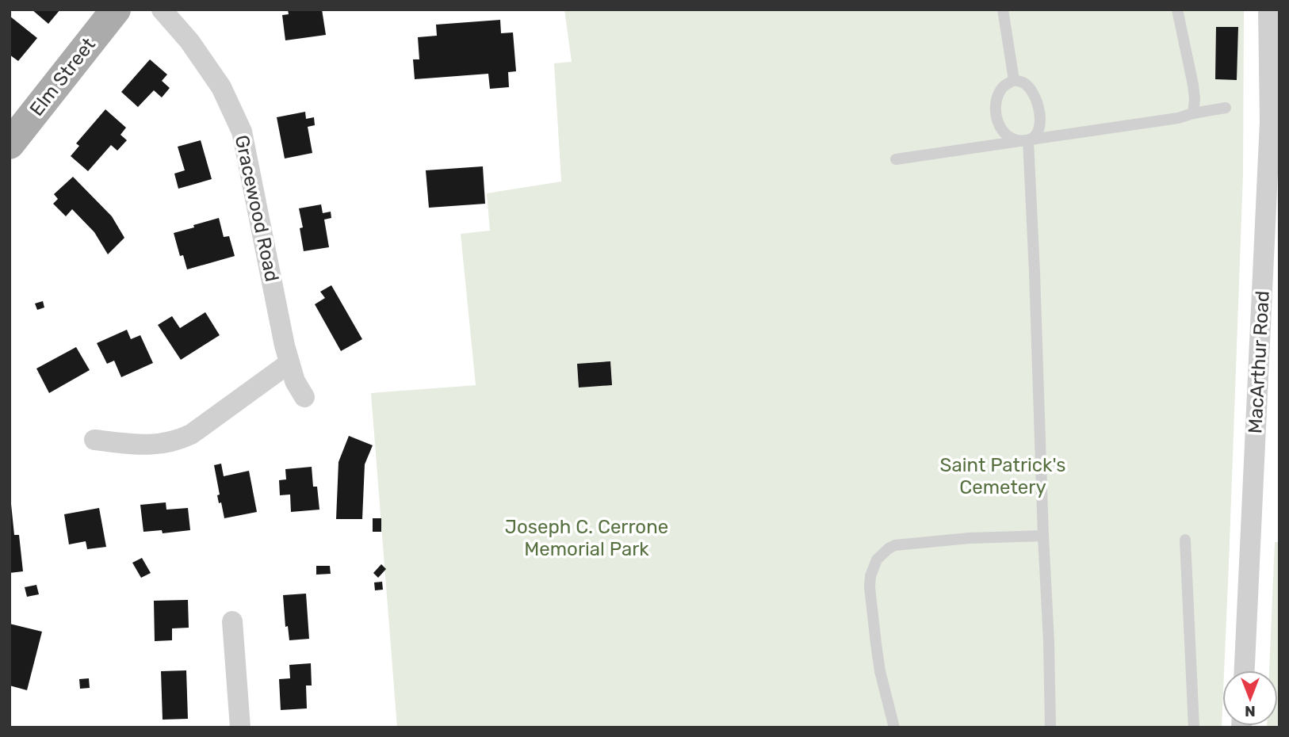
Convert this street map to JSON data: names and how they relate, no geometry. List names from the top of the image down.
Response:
{
  "streets": {
    "main road": ["Elm Street"],
    "street": ["Gracewood Road", "MacArthur Road"]
  },
  "parks": ["Saint Patrick's Cemetery", "Joseph C. Cerrone Memorial Park"],
  "north": "bottom"
}
